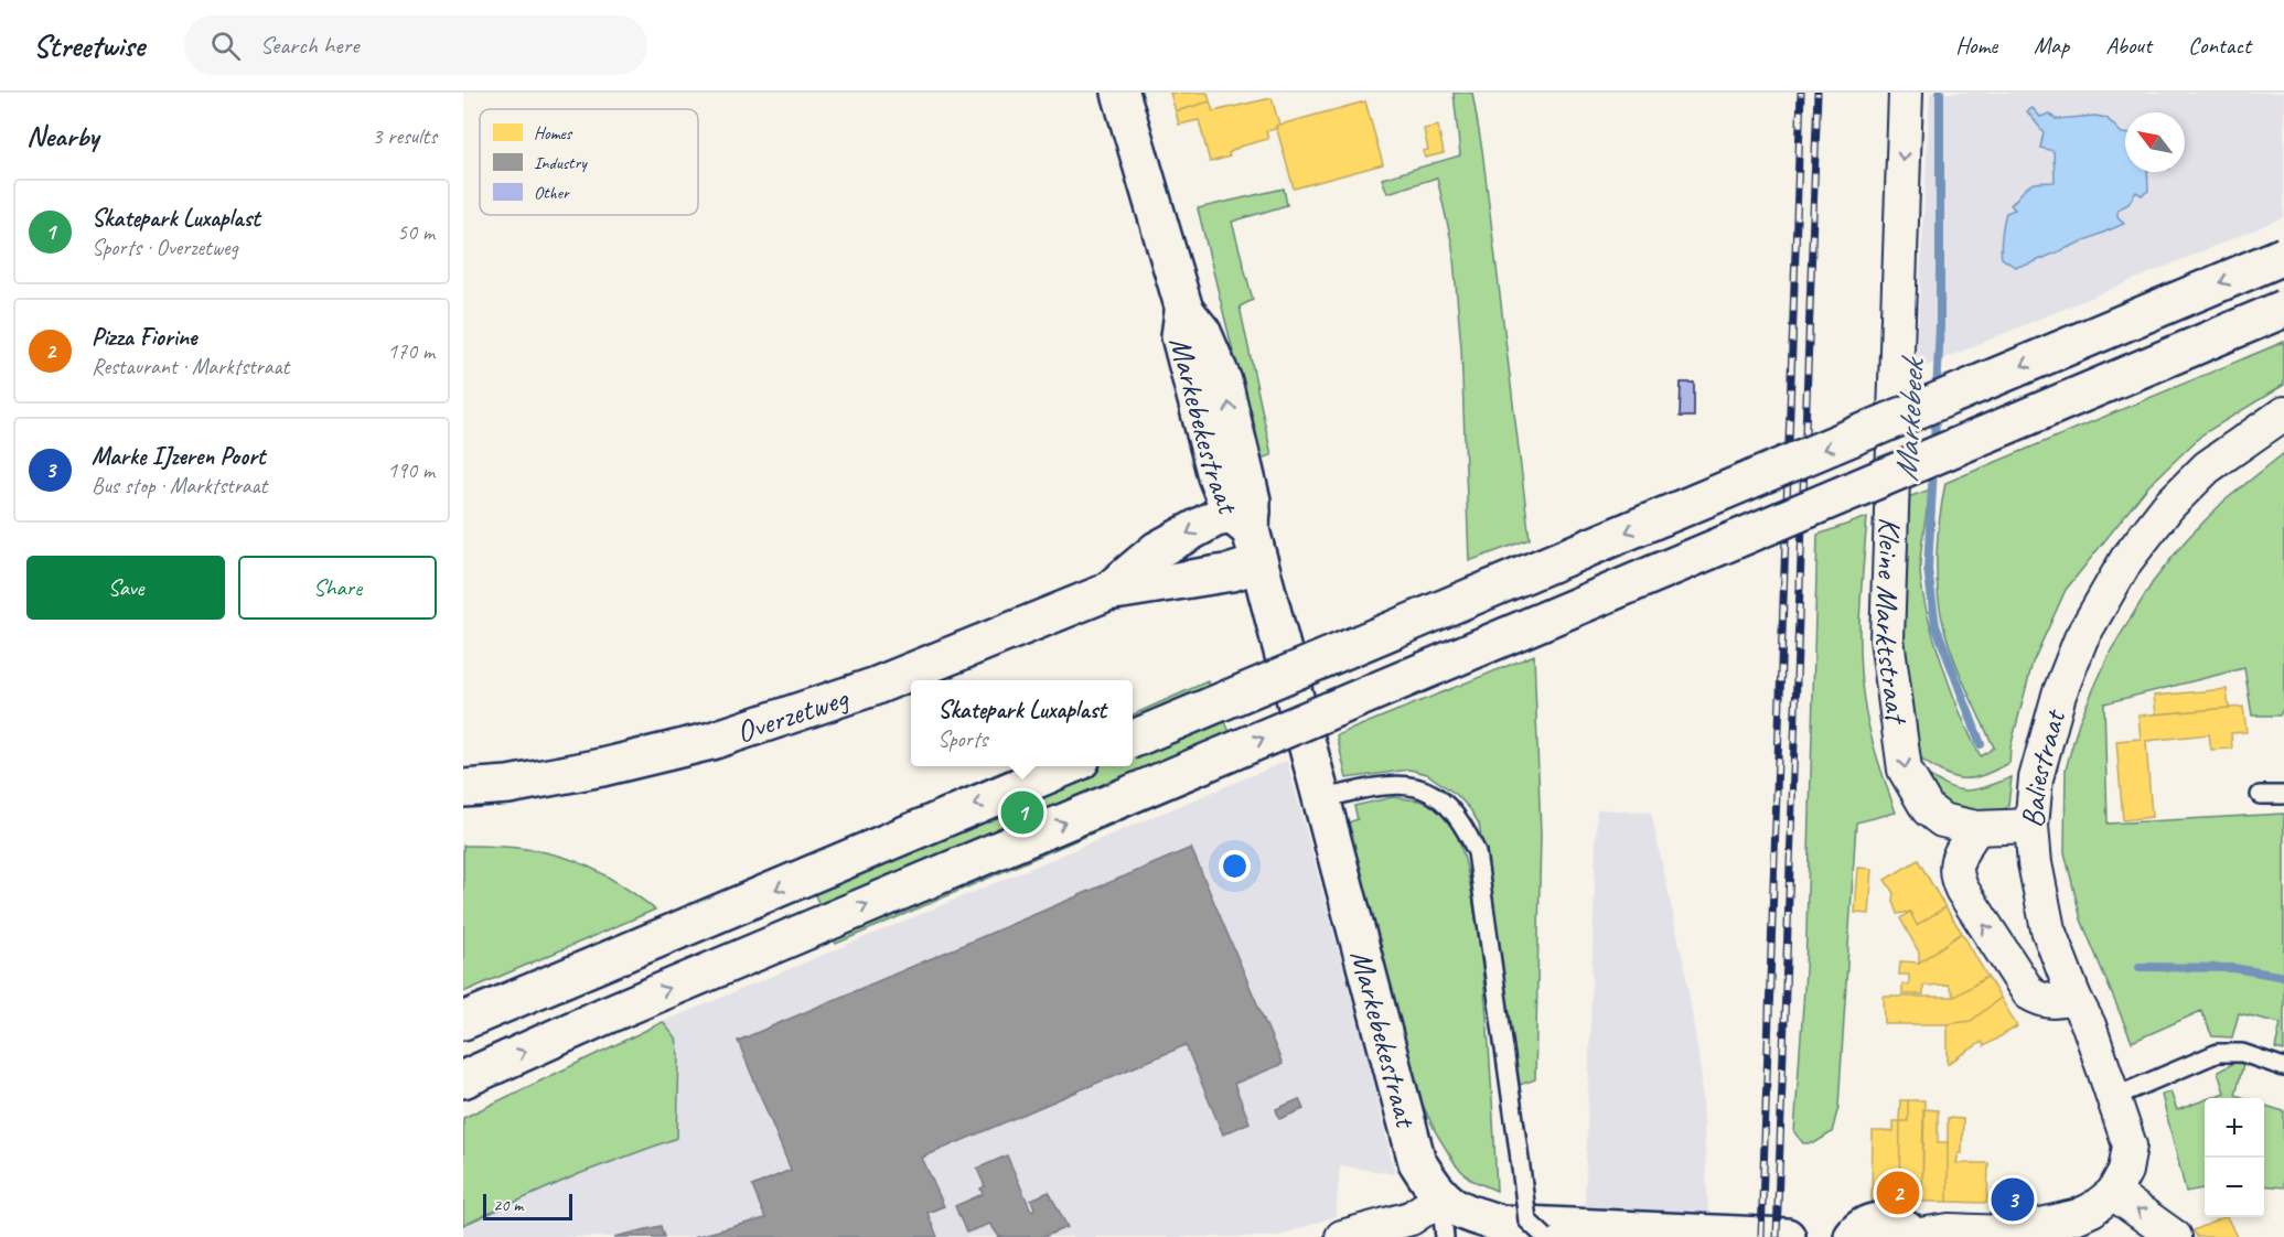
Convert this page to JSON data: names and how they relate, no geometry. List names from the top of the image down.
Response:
{
  "streets": {
    "main road": ["Markebekestraat", "Overzetweg"],
    "street": ["Kleine Marktstraat", "Baliestraat"]
  },
  "crossings": [
    ["Markebekestraat", "Overzetweg"],
    ["Kleine Marktstraat", "Baliestraat"]
  ],
  "one_way": ["Kleine Marktstraat"],
  "water": ["Markebeek"],
  "legend": ["Homes", "Industry", "Other"],
  "scale_bar": "20 m",
  "north": "top left",
  "page": {
    "header": "Streetwise",
    "search": "Search here",
    "nav": [
      "Home",
      "Map",
      "About",
      "Contact"
    ],
    "heading": ["Nearby", "3 results"],
    "list": [
      {
        "mark": "1",
        "name": "Skatepark Luxaplast",
        "note": "Sports · Overzetweg",
        "value": "50 m"
      },
      {
        "mark": "2",
        "name": "Pizza Fiorine",
        "note": "Restaurant · Marktstraat",
        "value": "170 m"
      },
      {
        "mark": "3",
        "name": "Marke IJzeren Poort",
        "note": "Bus stop · Marktstraat",
        "value": "190 m"
      }
    ],
    "buttons": ["Save", "Share"],
    "popup": ["Skatepark Luxaplast", "Sports"],
    "pins": ["1", "2", "3"],
    "map_buttons": ["+", "−"],
    "scale": "20 m"
  }
}
